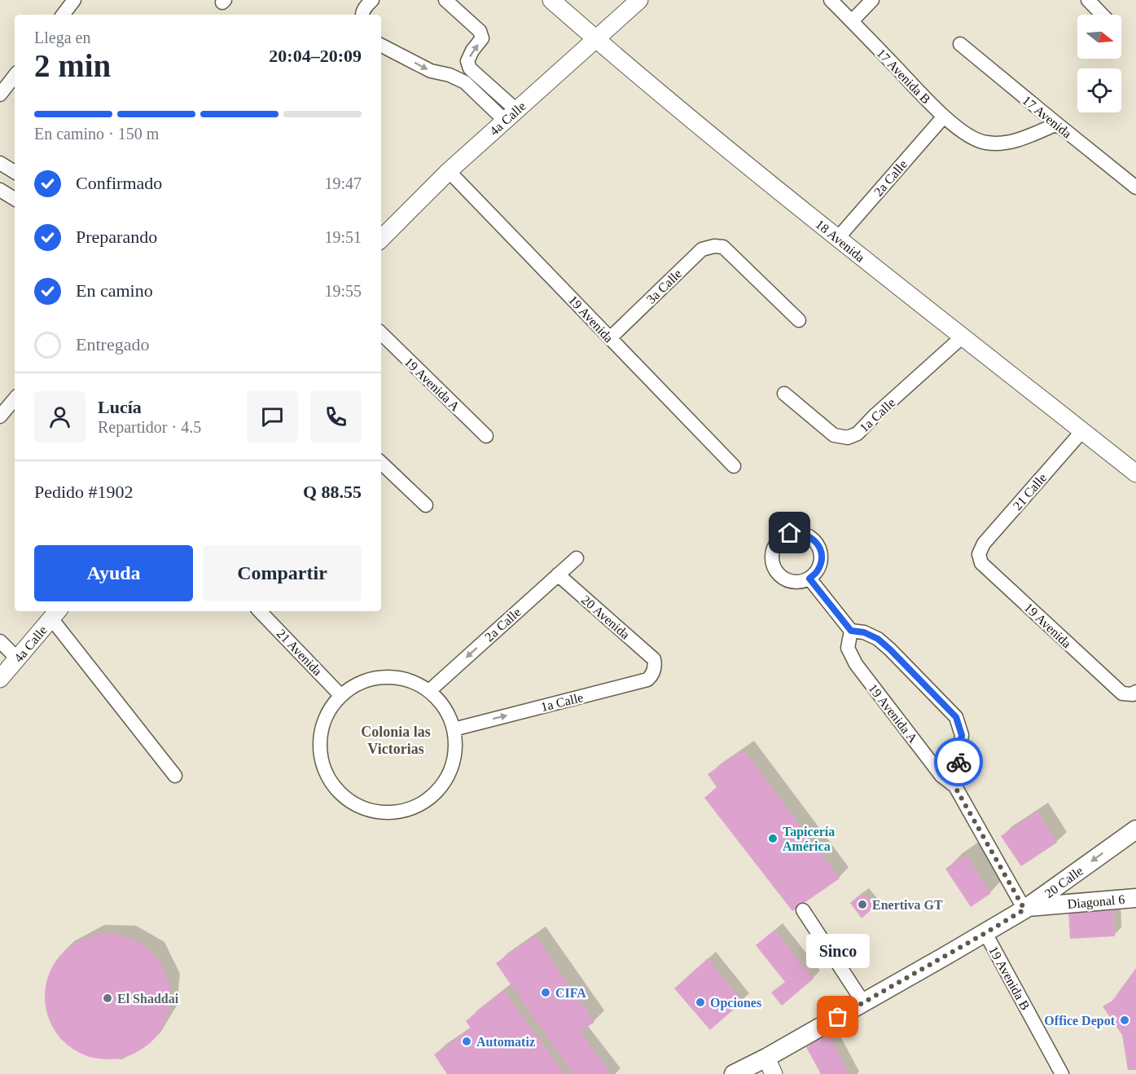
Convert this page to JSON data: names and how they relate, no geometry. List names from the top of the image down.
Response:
{
  "streets": {
    "main road": ["20 Calle", "Diagonal 6"],
    "street": [
      "17 Avenida B",
      "17 Avenida",
      "4a Calle",
      "2a Calle",
      "18 Avenida",
      "3a Calle",
      "19 Avenida",
      "19 Avenida A",
      "1a Calle",
      "21 Calle",
      "20 Avenida",
      "21 Avenida",
      "19 Avenida B"
    ]
  },
  "crossings": [
    ["17 Avenida B", "17 Avenida"],
    ["17 Avenida B", "2a Calle"],
    ["4a Calle", "18 Avenida"],
    ["4a Calle", "19 Avenida"],
    ["2a Calle", "18 Avenida"],
    ["2a Calle", "1a Calle"],
    ["2a Calle", "20 Avenida"],
    ["2a Calle", "21 Avenida"],
    ["18 Avenida", "1a Calle"],
    ["18 Avenida", "21 Calle"],
    ["3a Calle", "19 Avenida"],
    ["19 Avenida", "21 Calle"],
    ["19 Avenida A", "20 Calle"],
    ["19 Avenida A", "Diagonal 6"],
    ["1a Calle", "20 Avenida"],
    ["1a Calle", "21 Avenida"],
    ["20 Calle", "Diagonal 6"],
    ["20 Calle", "19 Avenida B"]
  ],
  "one_way": ["2a Calle", "1a Calle"],
  "districts": ["Colonia las Victorias"],
  "places": [
    "Tapicería América",
    "Enertiva GT",
    "CIFA",
    "El Shaddai",
    "Opciones",
    "Sinco",
    "Office Depot",
    "Automatiz"
  ],
  "north": "right",
  "page": {
    "heading": ["2 min", "Llega en", "20:04–20:09"],
    "panel": [
      "Lucía",
      "Repartidor · 4.5",
      "Pedido #1902",
      "Q 88.55"
    ],
    "bar": "En camino · 150 m",
    "list": [
      ["Confirmado", "19:47"],
      ["Preparando", "19:51"],
      ["En camino", "19:55"],
      "Entregado"
    ],
    "buttons": ["Ayuda", "Compartir"],
    "bubble": "Sinco"
  }
}
